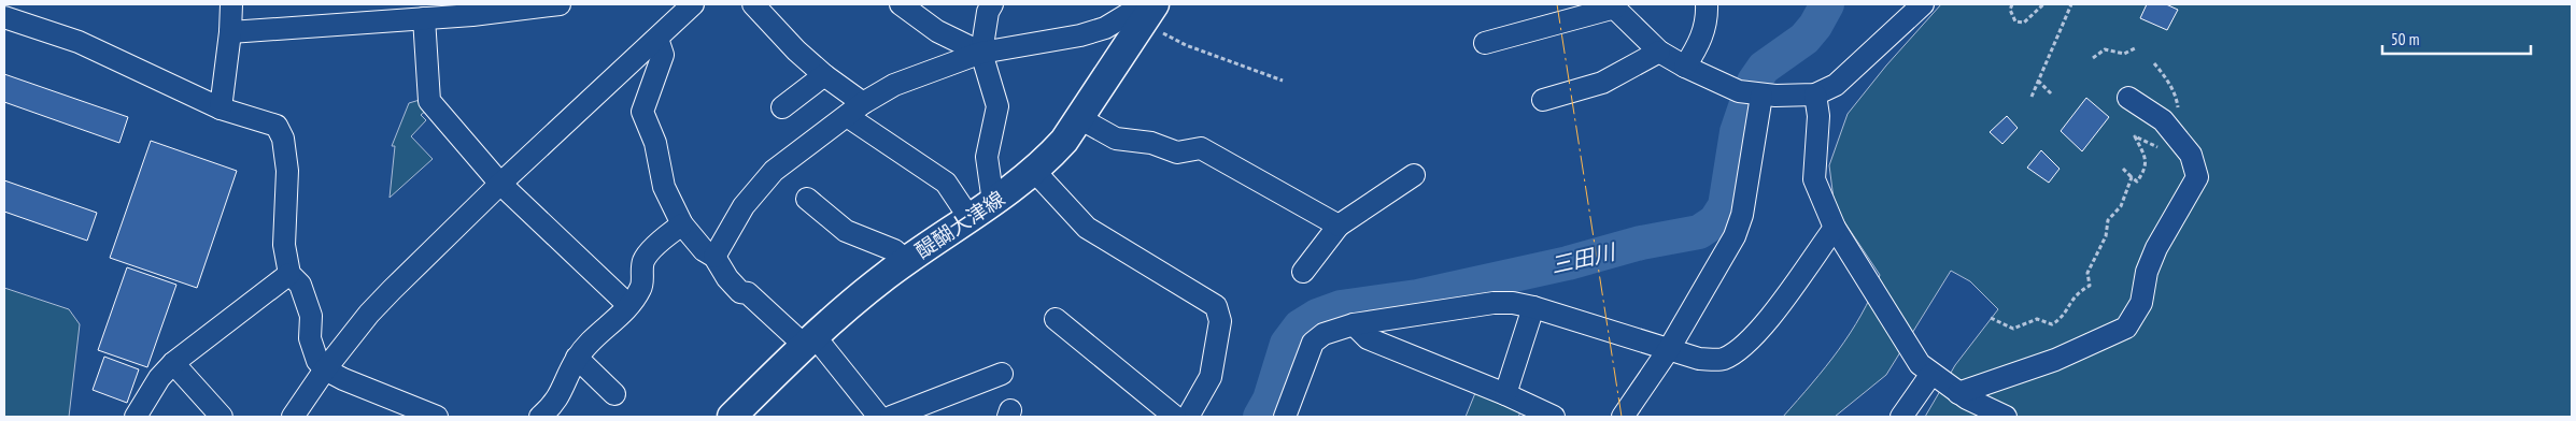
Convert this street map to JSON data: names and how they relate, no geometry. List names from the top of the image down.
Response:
{
  "streets": {
    "main road": ["醍醐大津線"]
  },
  "water": ["三田川"],
  "scale_bar": "50 m"
}
